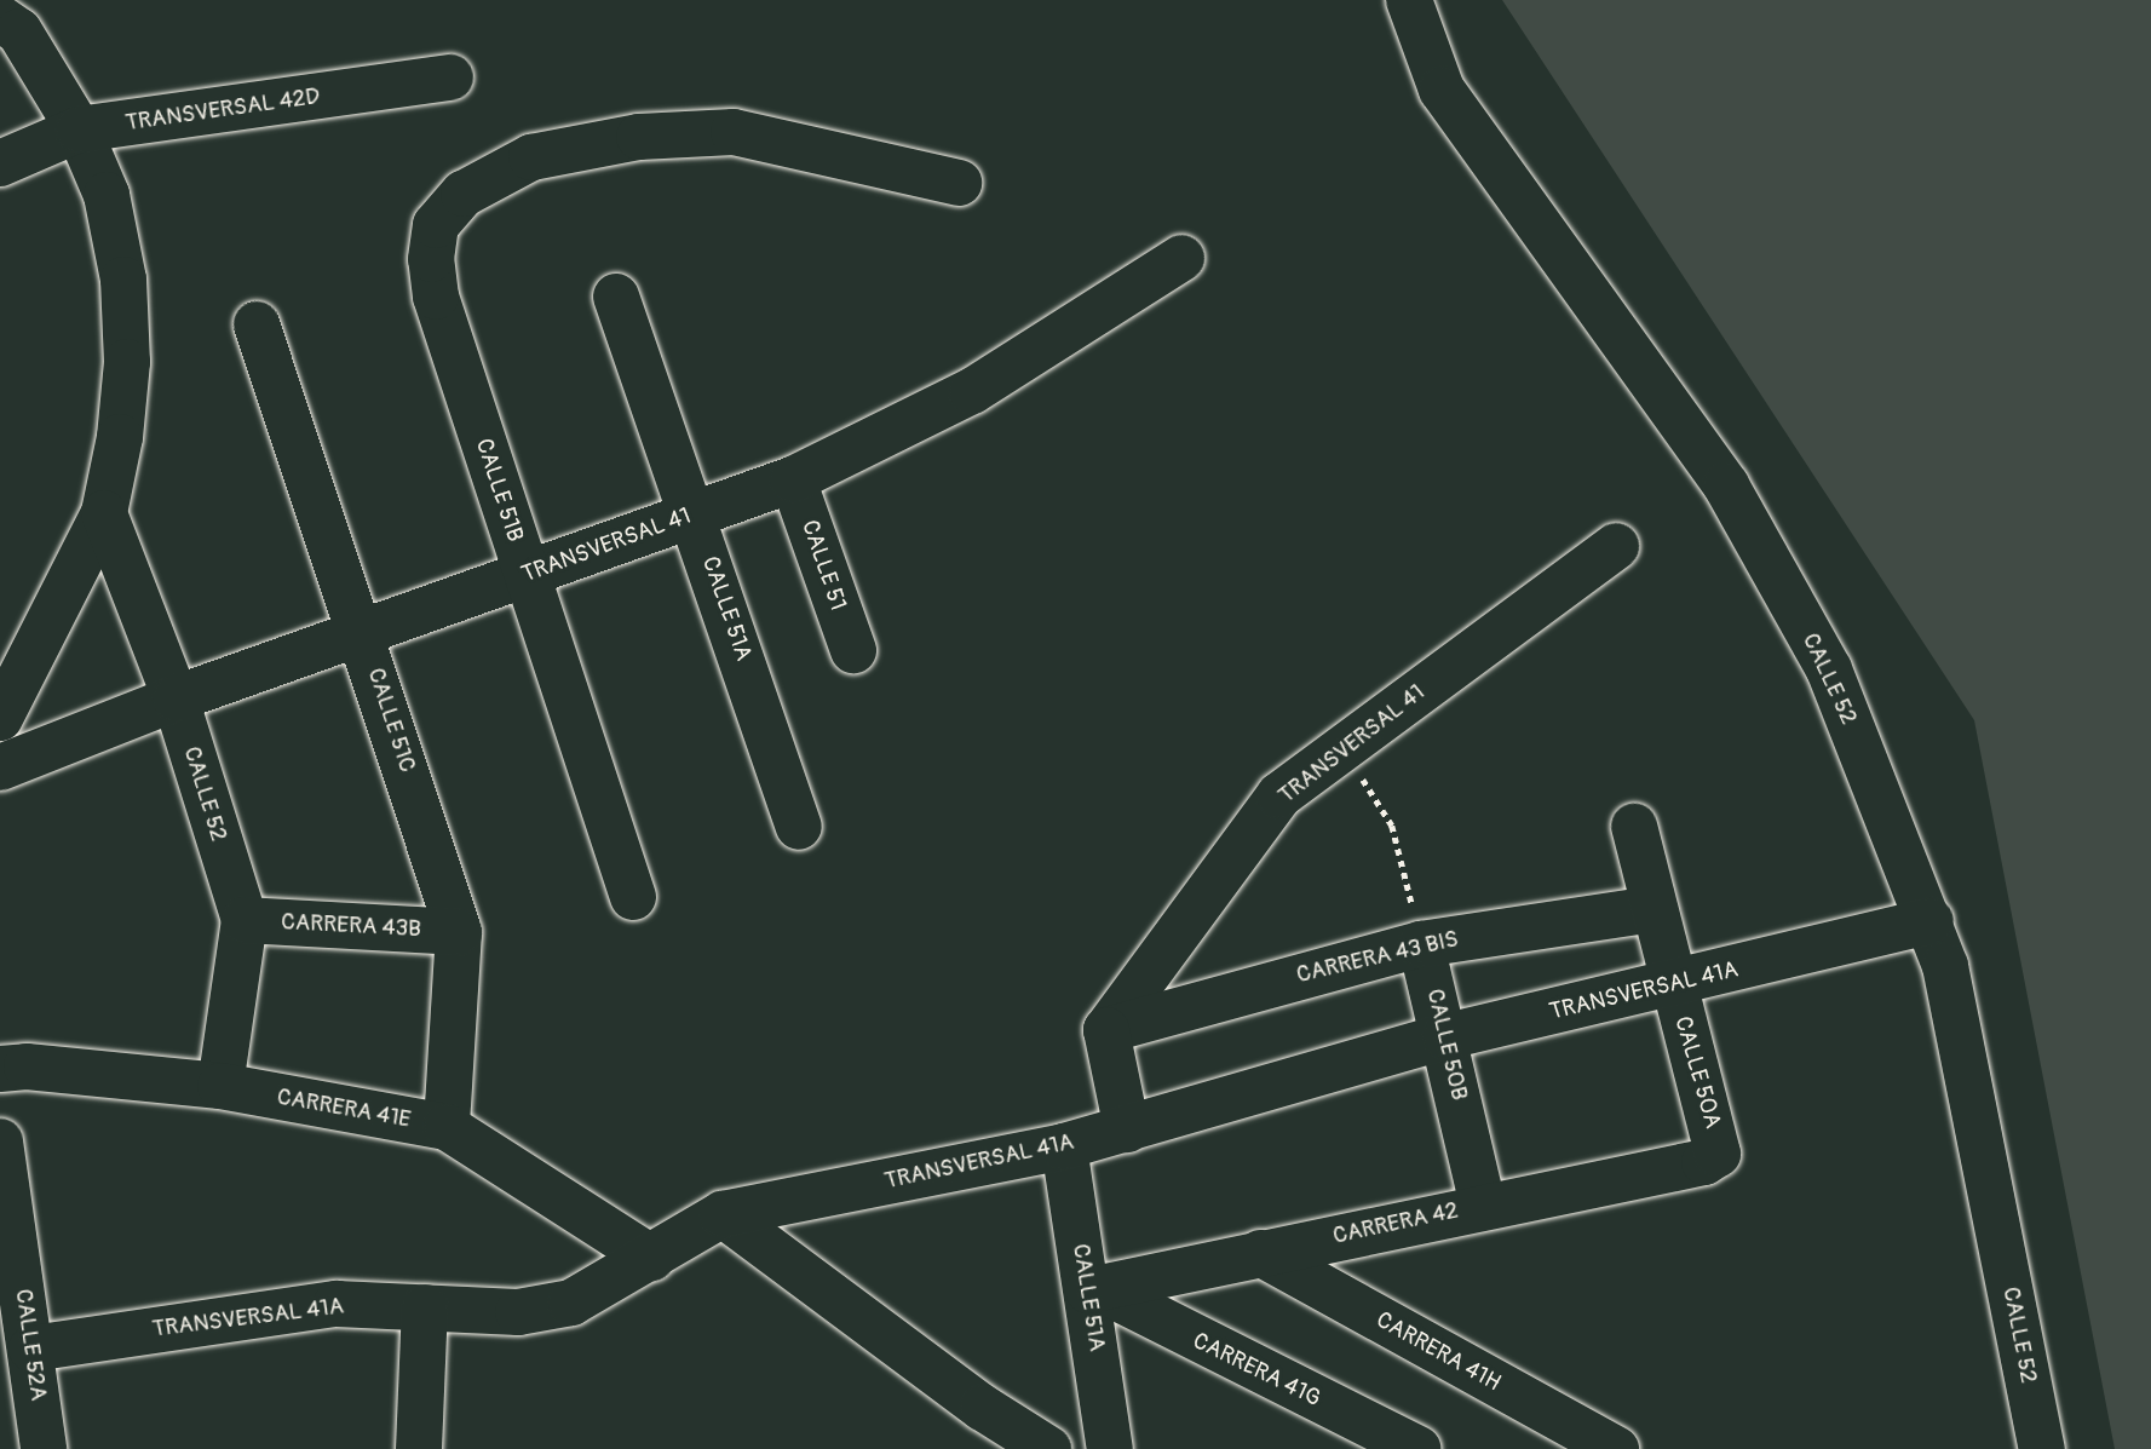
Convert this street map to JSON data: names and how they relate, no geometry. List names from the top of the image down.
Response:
{
  "streets": {
    "street": [
      "TRANSVERSAL 42D",
      "CALLE 51B",
      "TRANSVERSAL 41",
      "CALLE 51",
      "CALLE 51A",
      "CALLE 52",
      "CALLE 51C",
      "CARRERA 43B",
      "CARRERA 43 BIS",
      "TRANSVERSAL 41A",
      "CALLE 50B",
      "CALLE 50A",
      "CARRERA 41E",
      "CARRERA 42",
      "CALLE 52A",
      "CARRERA 41H",
      "CARRERA 41G"
    ]
  },
  "crossings": [
    ["CALLE 51B", "TRANSVERSAL 41"],
    ["TRANSVERSAL 41", "CALLE 51"],
    ["TRANSVERSAL 41", "CALLE 51A"],
    ["TRANSVERSAL 41", "CALLE 52"],
    ["TRANSVERSAL 41", "CALLE 51C"],
    ["TRANSVERSAL 41", "CARRERA 43 BIS"],
    ["CALLE 51A", "TRANSVERSAL 41A"],
    ["CALLE 51A", "CARRERA 42"],
    ["CALLE 51A", "CARRERA 41G"],
    ["CALLE 52", "CARRERA 43B"],
    ["CALLE 52", "TRANSVERSAL 41A"],
    ["CALLE 52", "CARRERA 41E"],
    ["CALLE 51C", "CARRERA 43B"],
    ["CALLE 51C", "CARRERA 41E"],
    ["CARRERA 43 BIS", "CALLE 50B"],
    ["CARRERA 43 BIS", "CALLE 50A"],
    ["TRANSVERSAL 41A", "CALLE 50B"],
    ["TRANSVERSAL 41A", "CALLE 50A"],
    ["TRANSVERSAL 41A", "CARRERA 41E"],
    ["TRANSVERSAL 41A", "CALLE 52A"],
    ["CALLE 50B", "CARRERA 42"],
    ["CALLE 50A", "CARRERA 42"],
    ["CARRERA 42", "CARRERA 41H"],
    ["CARRERA 42", "CARRERA 41G"]
  ]
}
